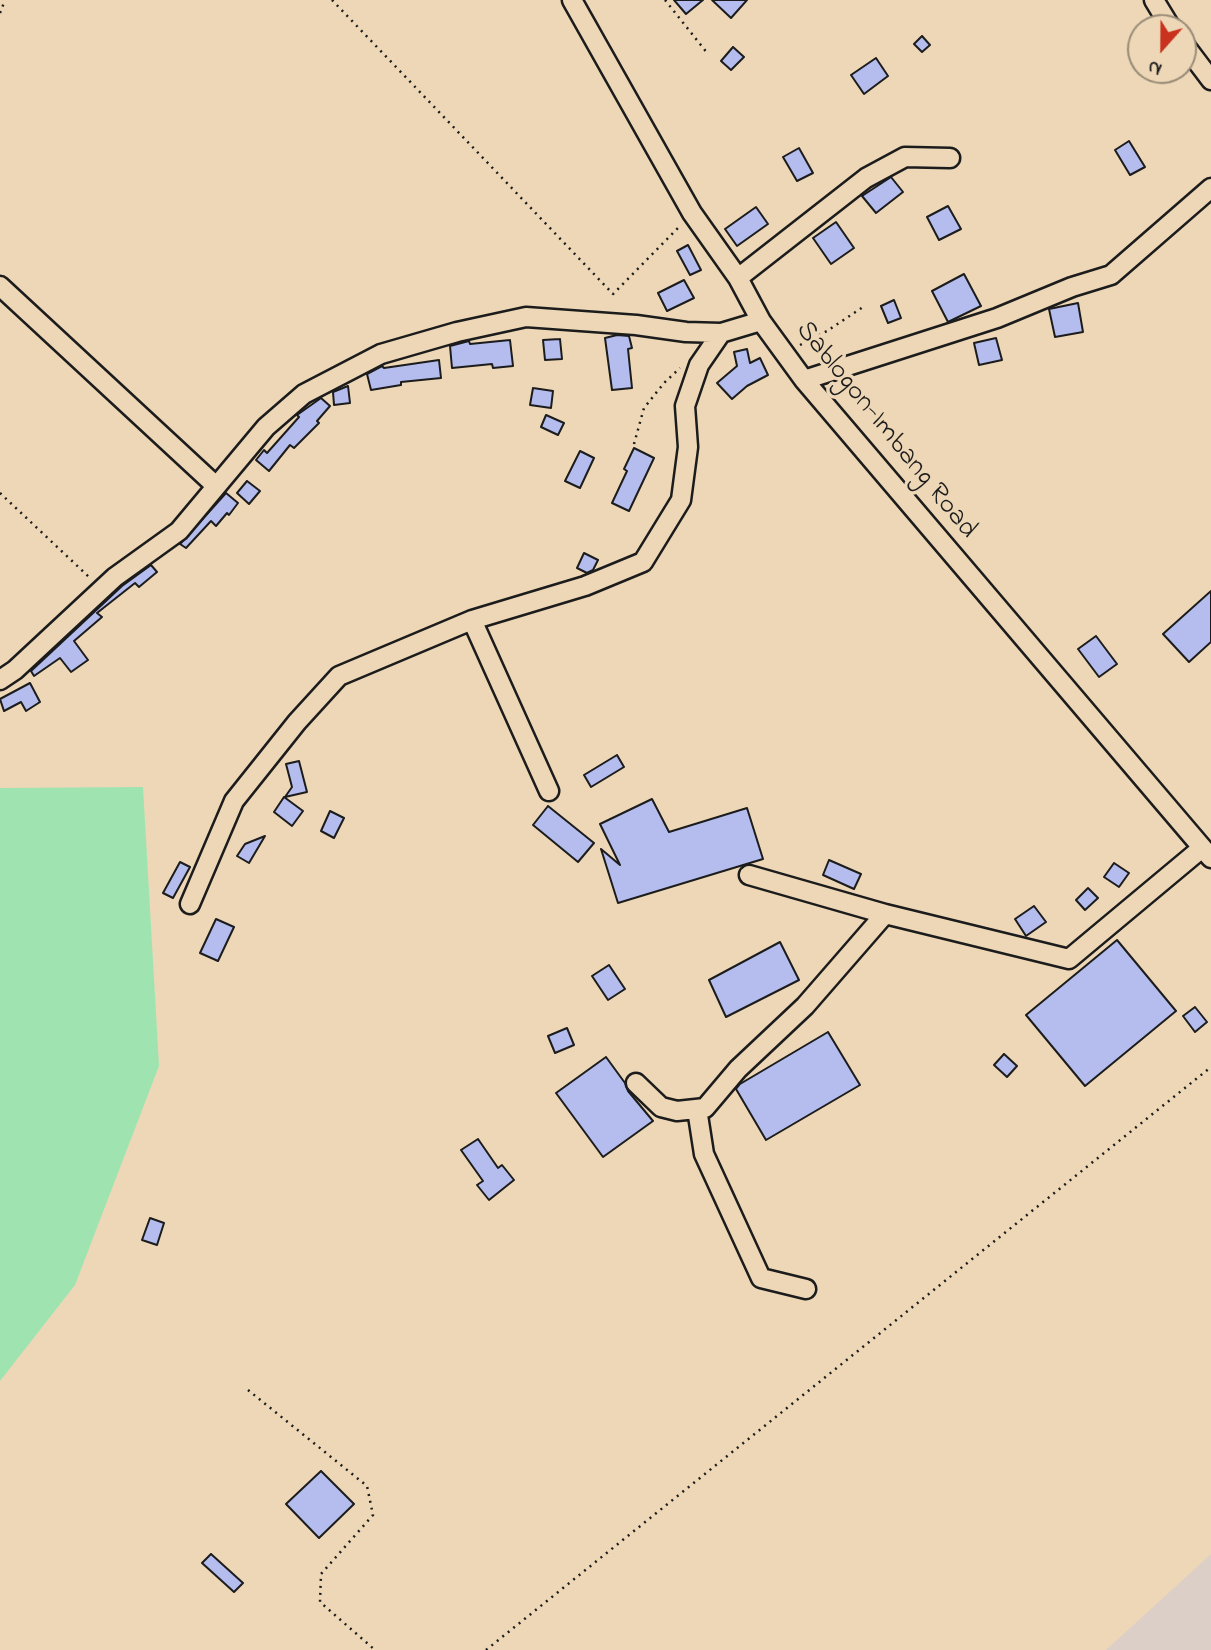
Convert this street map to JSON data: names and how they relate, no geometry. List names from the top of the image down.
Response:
{
  "streets": {
    "street": ["Sablogon-Imbang Road"]
  },
  "north": "bottom"
}
